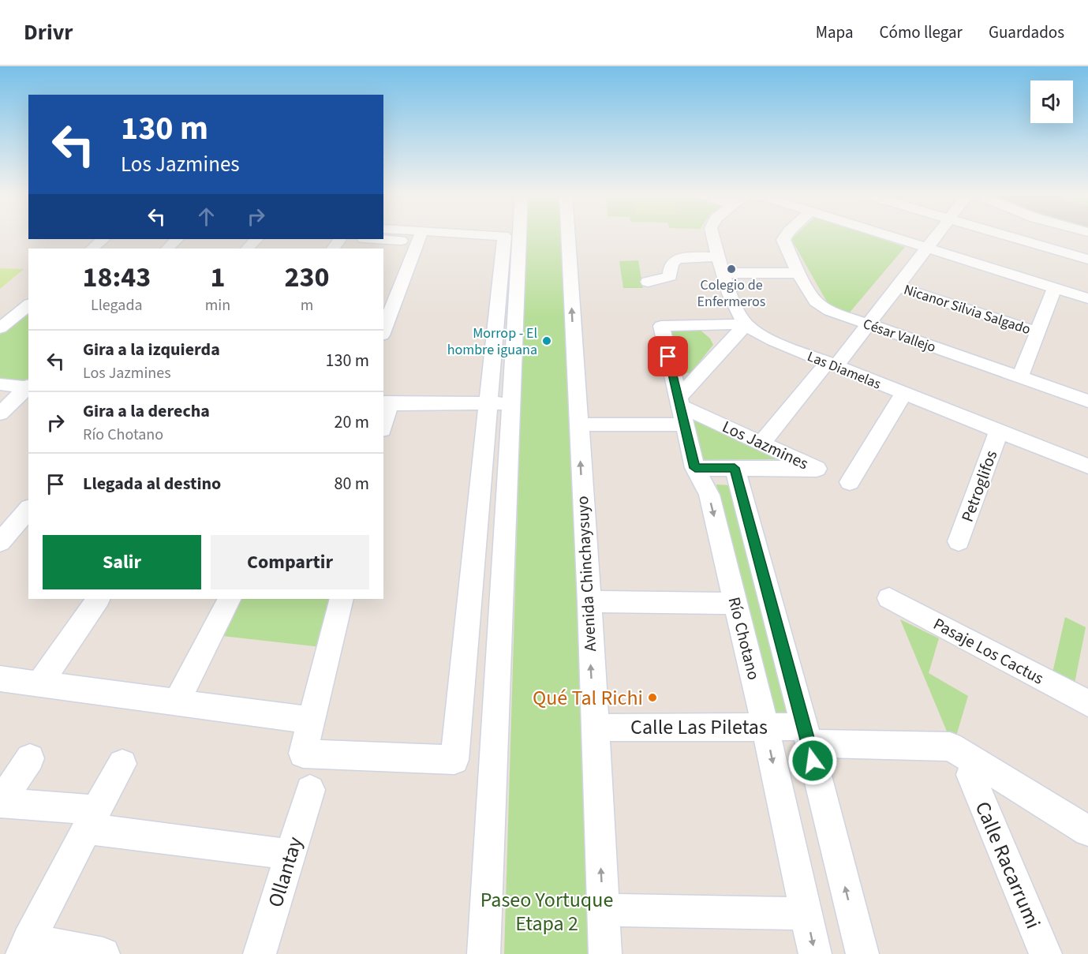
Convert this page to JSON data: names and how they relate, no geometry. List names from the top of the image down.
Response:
{
  "streets": {
    "street": [
      "Nicanor Silvia Salgado",
      "César Vallejo",
      "Las Diamelas",
      "Los Jazmines",
      "Petroglifos",
      "Avenida Chinchaysuyo",
      "Río Chotano",
      "Pasaje Los Cactus",
      "Calle Las Piletas",
      "Calle Racarrumi",
      "Ollantay"
    ]
  },
  "crossings": [
    ["Las Diamelas", "Petroglifos"],
    ["Las Diamelas", "Río Chotano"],
    ["Los Jazmines", "Río Chotano"],
    ["Avenida Chinchaysuyo", "Calle Las Piletas"],
    ["Río Chotano", "Calle Las Piletas"]
  ],
  "parks": ["Paseo Yortuque Etapa 2"],
  "places": ["Colegio de Enfermeros", "Morrop - El hombre iguana", "Qué Tal Richi"],
  "page": {
    "header": "Drivr",
    "nav": ["Mapa", "Cómo llegar", "Guardados"],
    "turn": ["130 m", "Los Jazmines"],
    "eta": [
      "18:43",
      "Llegada",
      "1",
      "min",
      "230",
      "m"
    ],
    "list": [
      {
        "name": "Gira a la izquierda",
        "note": "Los Jazmines",
        "value": "130 m"
      },
      {
        "name": "Gira a la derecha",
        "note": "Río Chotano",
        "value": "20 m"
      },
      {
        "name": "Llegada al destino",
        "value": "80 m"
      }
    ],
    "buttons": ["Salir", "Compartir"]
  }
}
